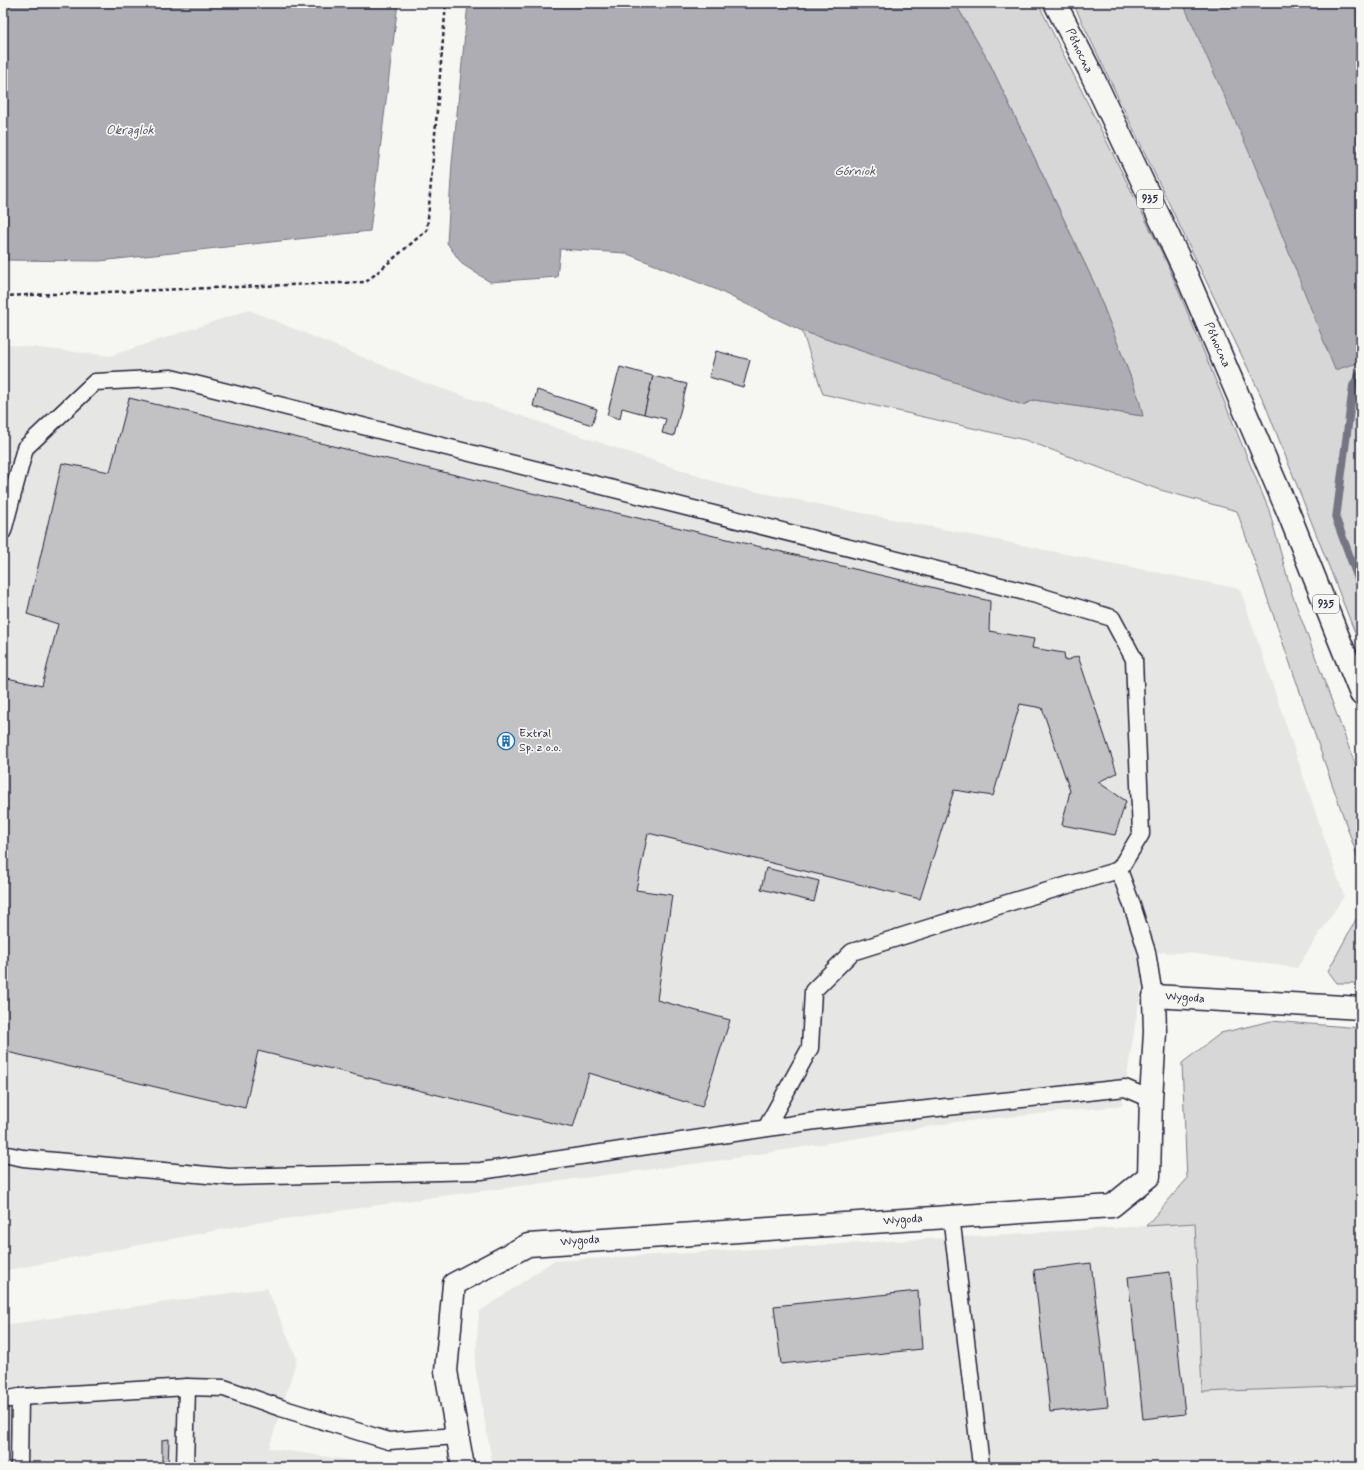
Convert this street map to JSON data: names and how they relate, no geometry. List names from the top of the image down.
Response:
{
  "streets": {
    "street": ["Północna", "935", "Wygoda"]
  },
  "water": ["Okrąglok", "Górniok"],
  "places": {
    "building": ["Extral Sp. z o.o."]
  }
}
